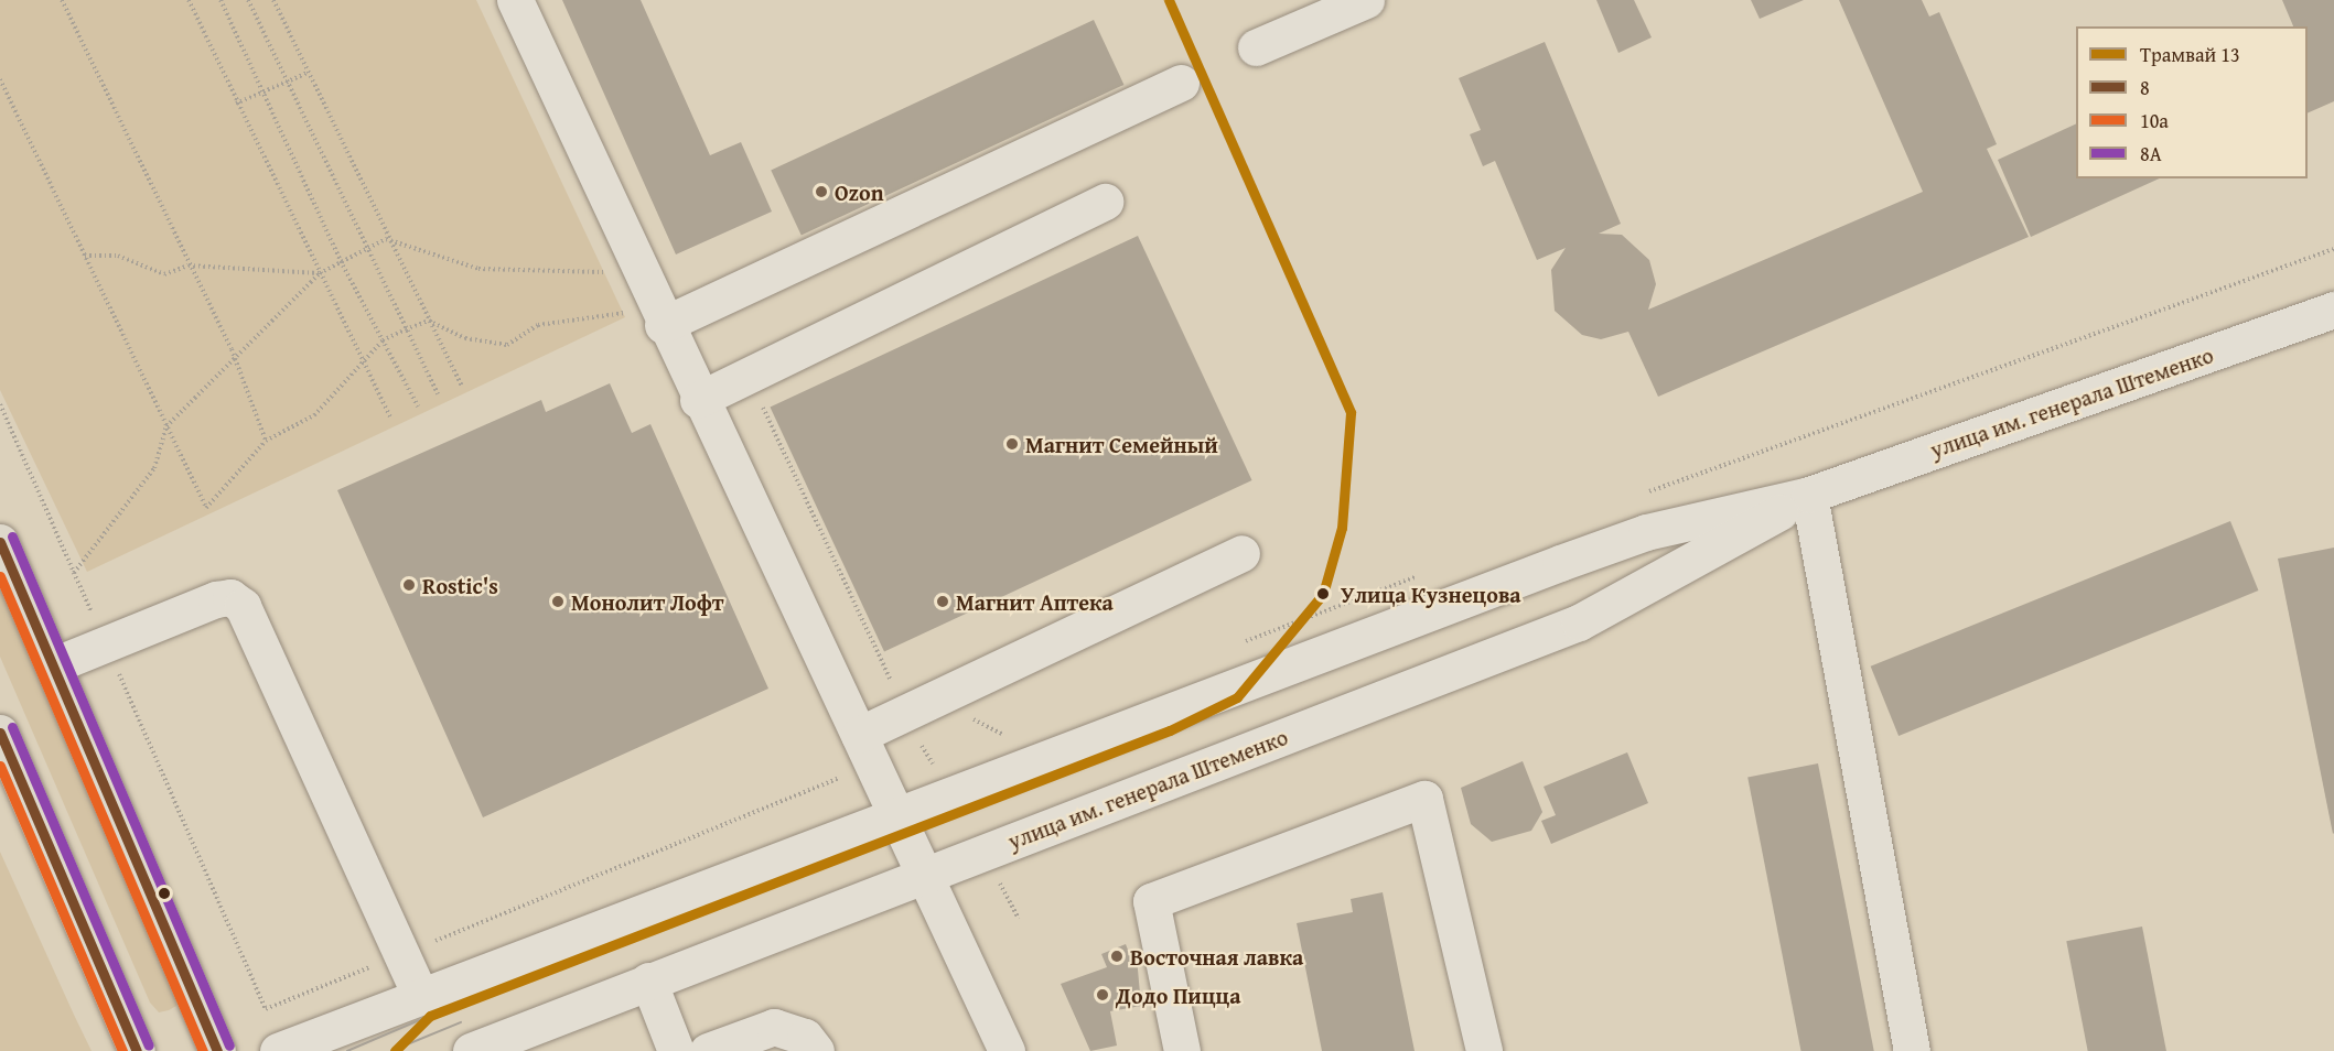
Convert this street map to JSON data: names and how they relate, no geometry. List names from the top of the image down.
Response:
{
  "streets": {
    "street": ["улица им. генерала Штеменко"]
  },
  "places": [
    "Ozon",
    "Магнит Семейный",
    "Rostic's",
    "Улица Кузнецова",
    "Монолит Лофт",
    "Магнит Аптека",
    "Восточная лавка",
    "Додо Пицца"
  ],
  "lines": [
    "tram line 13",
    "transit line 8А",
    "transit line 8",
    "transit line 10а"
  ],
  "legend": [
    "Трамвай 13",
    "8",
    "10а",
    "8А"
  ]
}
